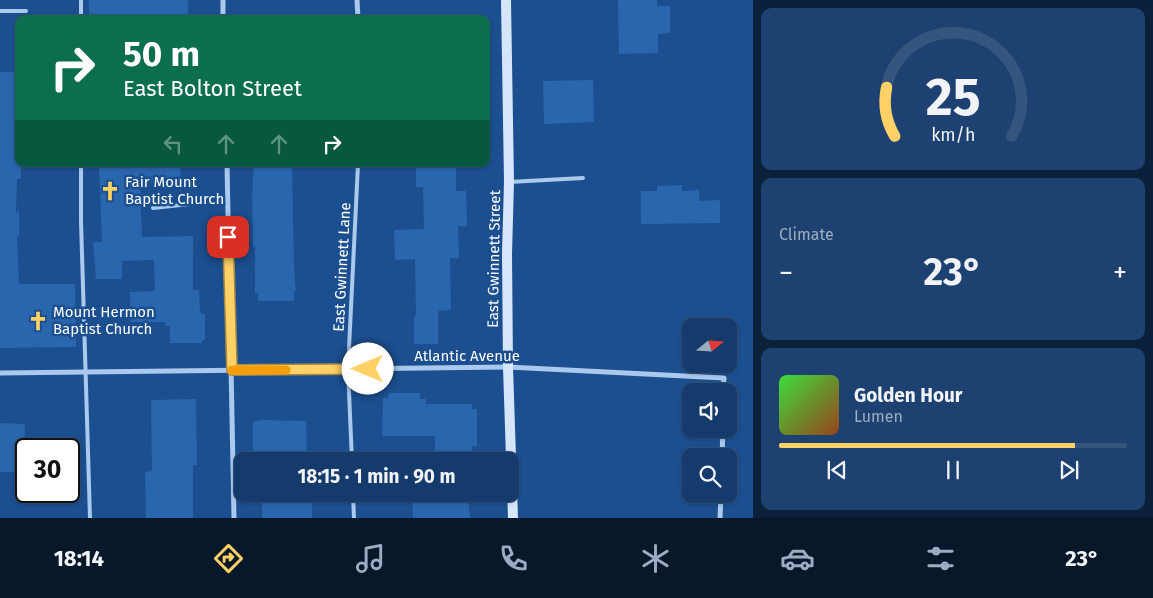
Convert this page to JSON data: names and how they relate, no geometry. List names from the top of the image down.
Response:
{
  "streets": {
    "main road": ["East Gwinnett Street"],
    "street": ["Atlantic Avenue"],
    "lane": ["East Gwinnett Lane"]
  },
  "crossings": [
    ["East Gwinnett Street", "Atlantic Avenue"],
    ["East Gwinnett Lane", "Atlantic Avenue"]
  ],
  "places": {
    "church": ["Fair Mount Baptist Church", "Mount Hermon Baptist Church"]
  },
  "north": "right",
  "page": {
    "turn": ["50 m", "East Bolton Street"],
    "tile": "Climate",
    "heat": ["−", "23°", "+"],
    "song": ["Golden Hour", "Lumen"],
    "limit": "30",
    "trip": "18:15 · 1 min · 90 m",
    "tabs": ["18:14", "23°"],
    "gauge": ["25", "km/h"]
  }
}
